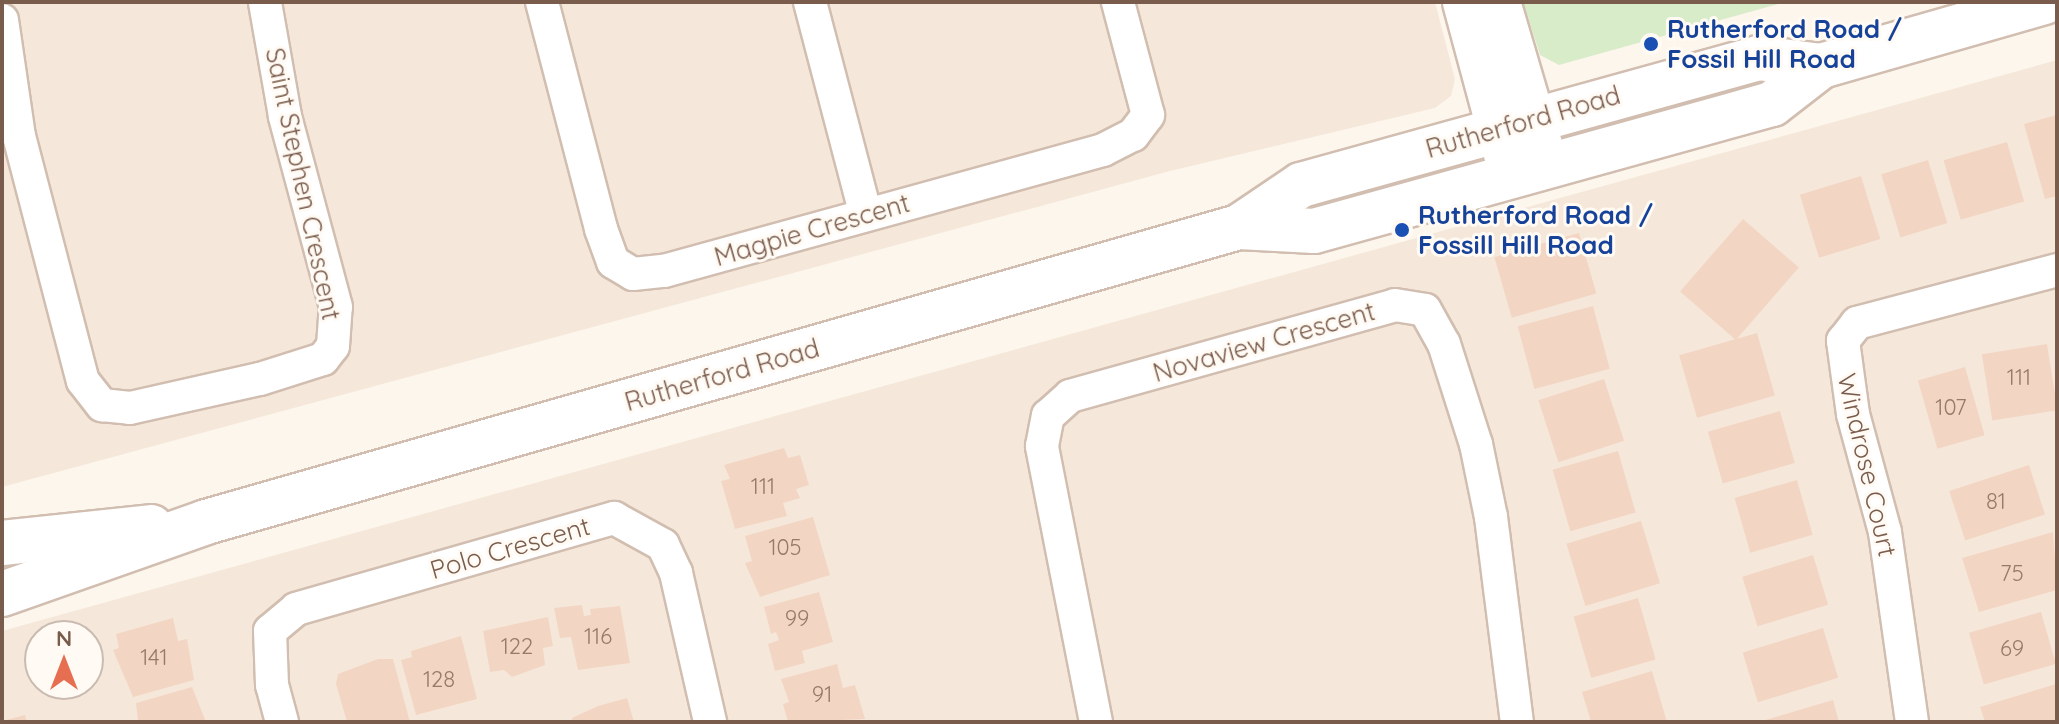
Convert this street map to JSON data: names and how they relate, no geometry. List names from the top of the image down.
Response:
{
  "streets": {
    "main road": ["Rutherford Road"],
    "street": [
      "Saint Stephen Crescent",
      "Magpie Crescent",
      "Novaview Crescent",
      "Windrose Court",
      "Polo Crescent"
    ]
  },
  "places": ["Rutherford Road / Fossil Hill Road", "Rutherford Road / Fossill Hill Road"],
  "house_numbers": [
    "111",
    "107",
    "111",
    "81",
    "105",
    "75",
    "99",
    "116",
    "122",
    "69",
    "141",
    "128",
    "91"
  ],
  "north": "top"
}
